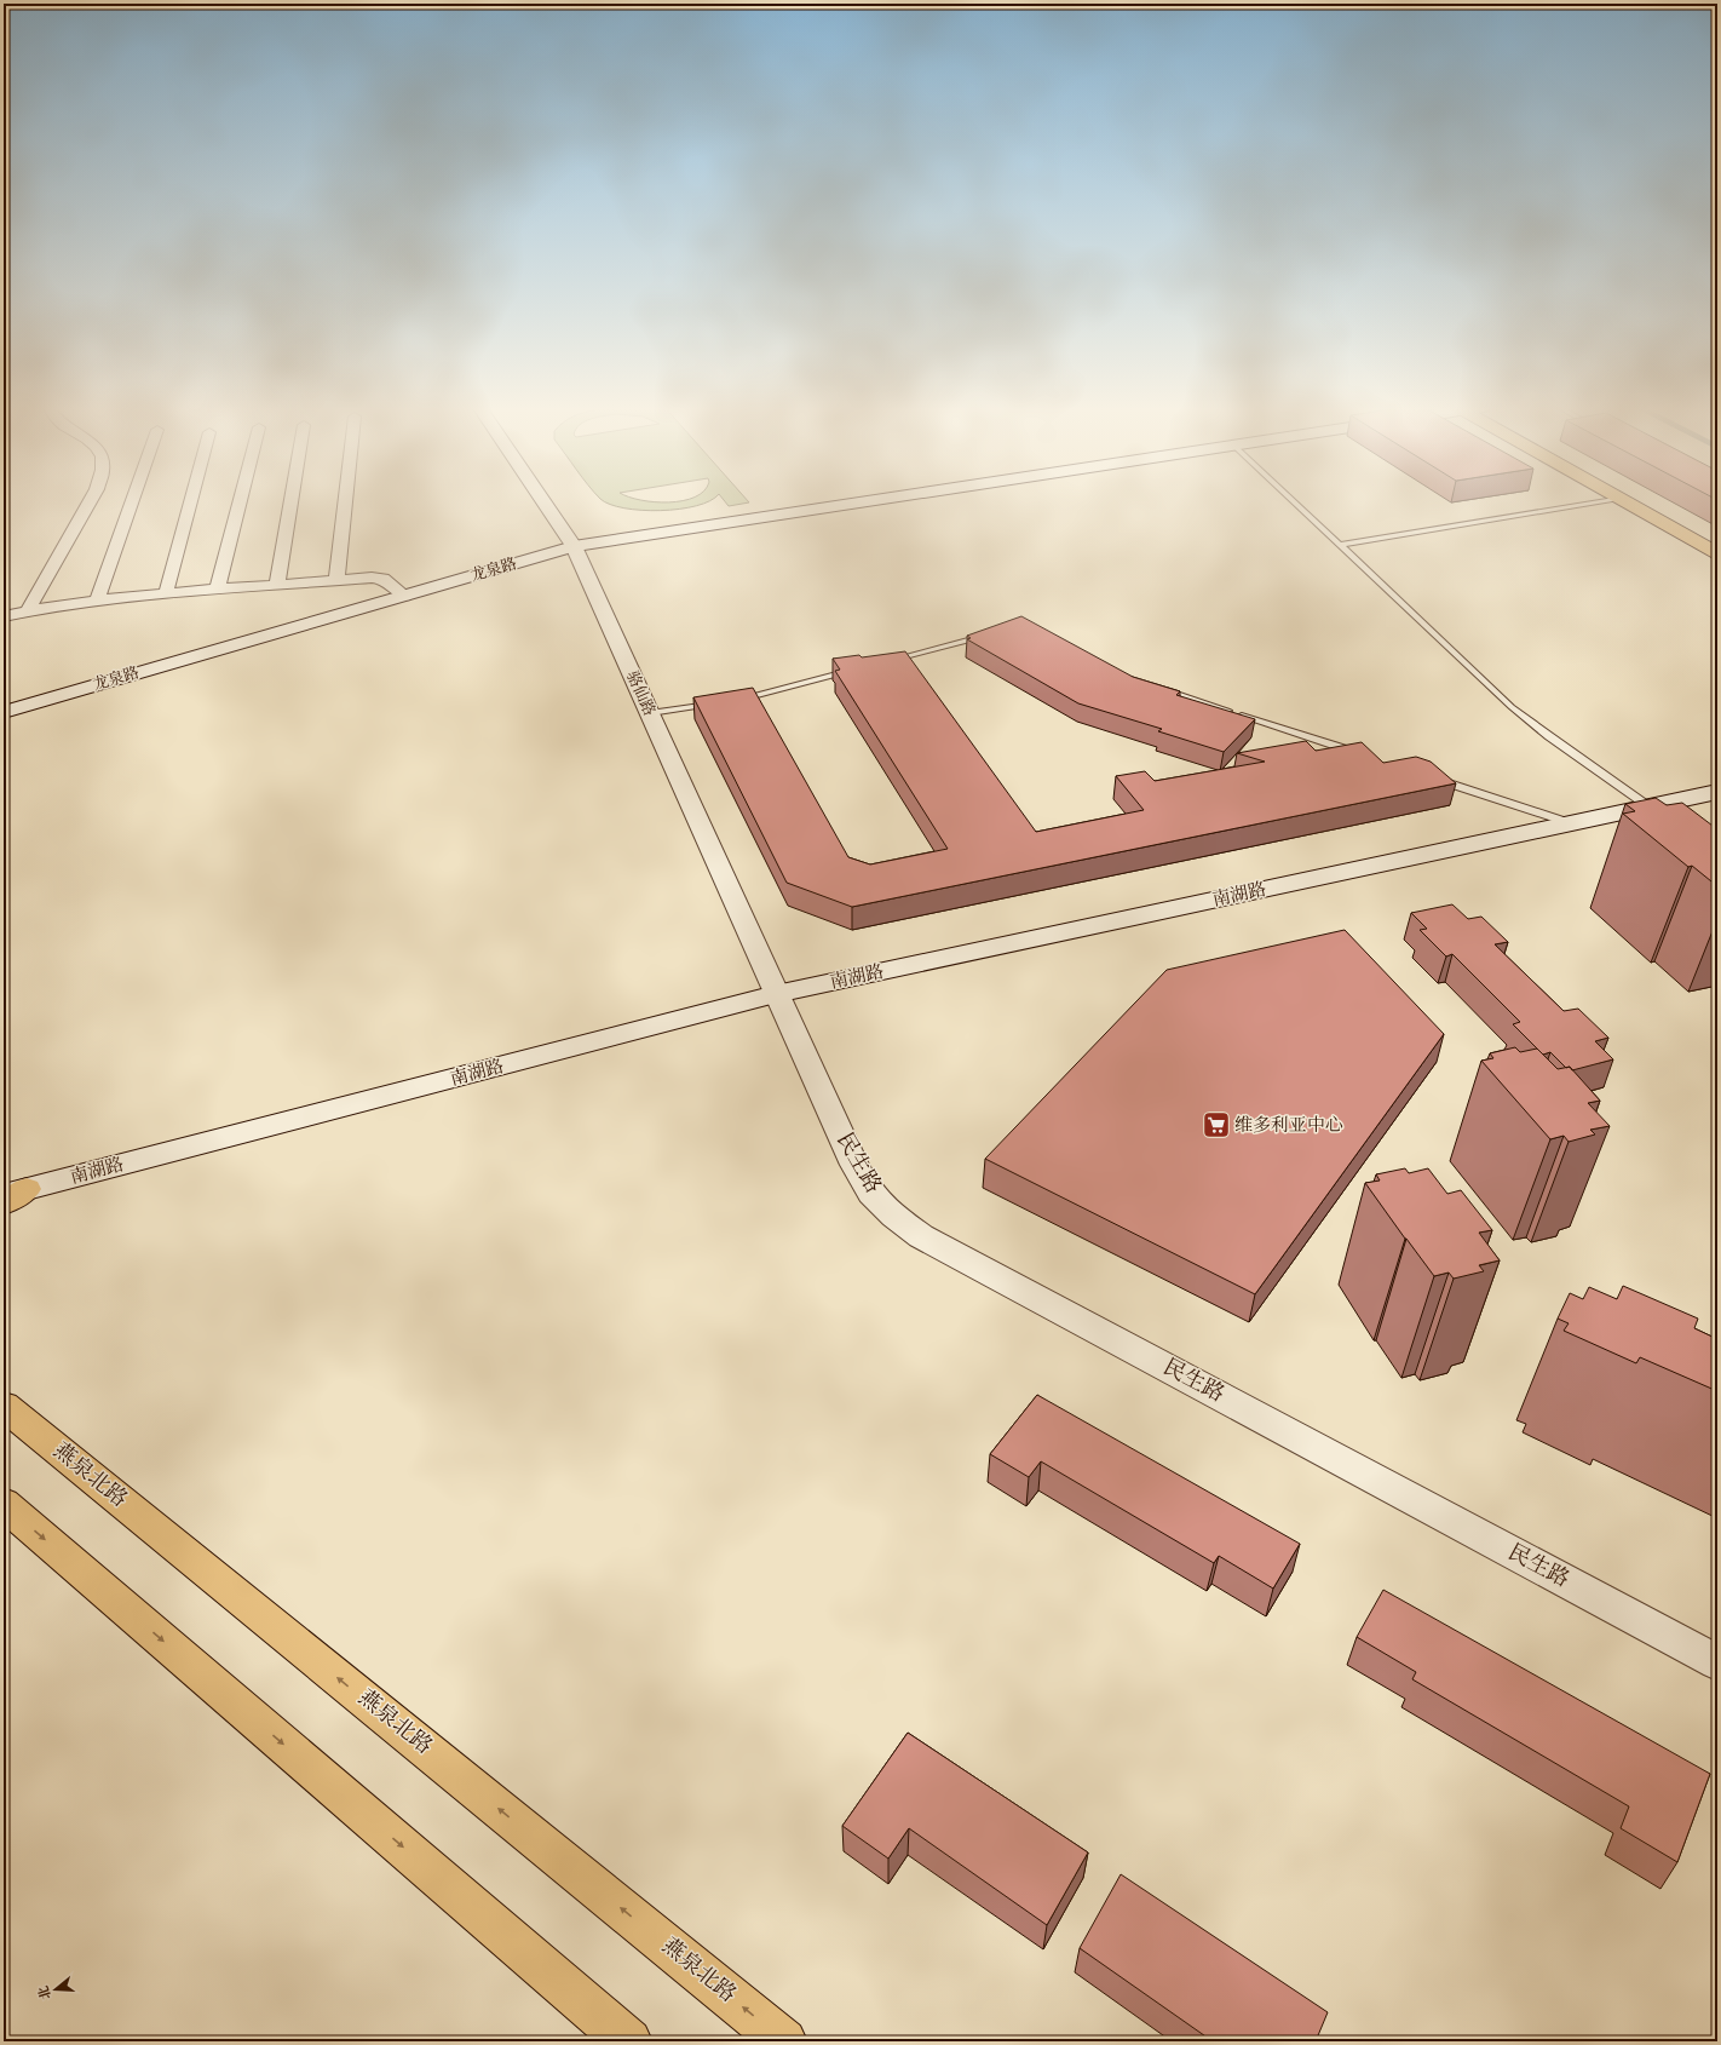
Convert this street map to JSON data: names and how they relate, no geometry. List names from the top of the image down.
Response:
{
  "streets": {
    "main road": [
      "龙泉路",
      "骆仙路",
      "南湖路",
      "民生路",
      "燕泉北路"
    ]
  },
  "crossings": [
    ["龙泉路", "骆仙路"],
    ["骆仙路", "南湖路"],
    ["骆仙路", "民生路"],
    ["南湖路", "民生路"]
  ],
  "places": {
    "supermarket": ["维多利亚中心"]
  },
  "north": "left"
}
